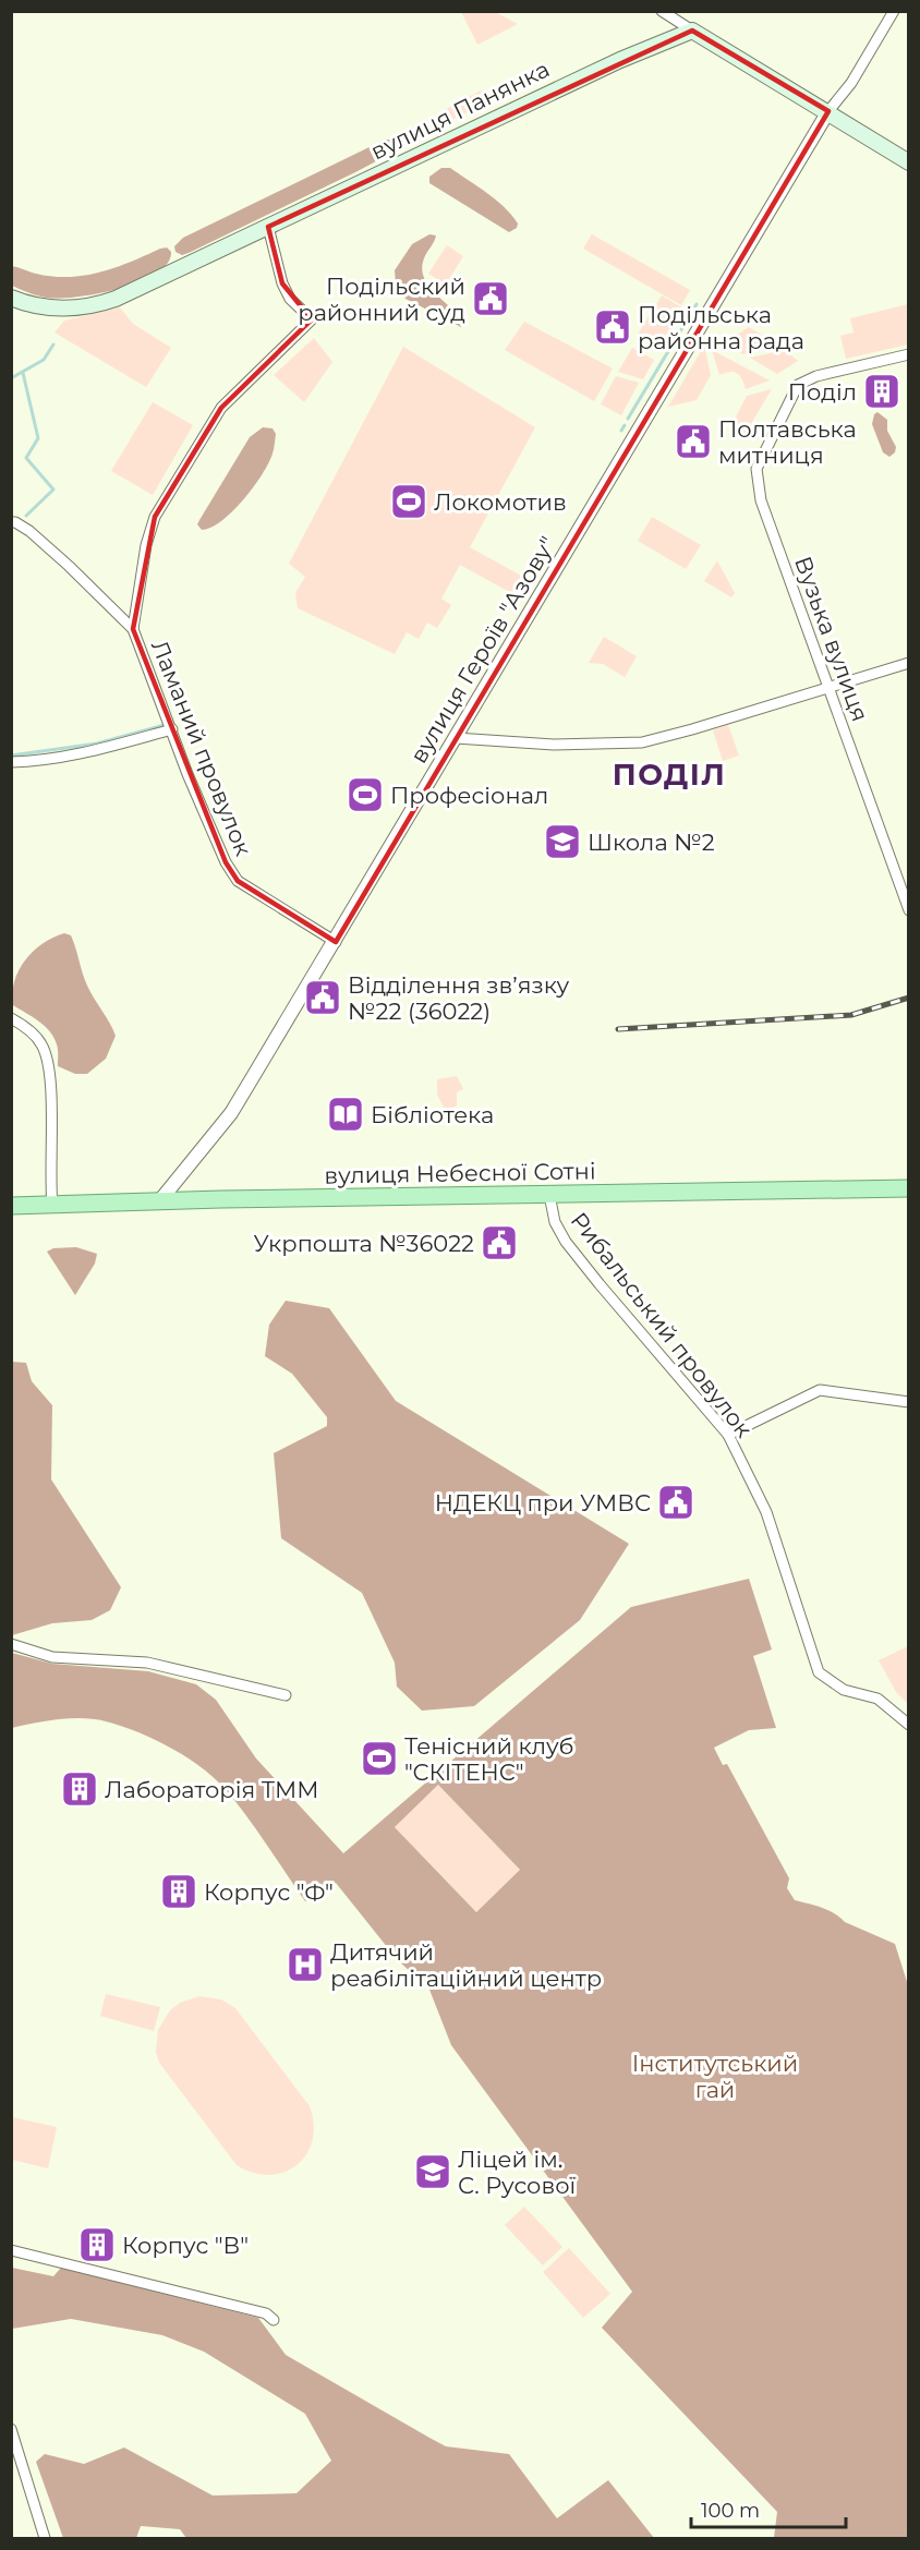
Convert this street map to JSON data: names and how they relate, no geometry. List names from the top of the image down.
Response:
{
  "streets": {
    "main road": ["вулиця Панянка", "вулиця Небесної Сотні"],
    "street": [
      "Вузька вулиця",
      "вулиця Героїв \"Азову\"",
      "Ламаний провулок",
      "Рибальський провулок"
    ]
  },
  "crossings": [
    ["вулиця Панянка", "Ламаний провулок"],
    ["вулиця Героїв \"Азову\"", "Ламаний провулок"],
    ["вулиця Героїв \"Азову\"", "вулиця Небесної Сотні"],
    ["вулиця Небесної Сотні", "Рибальський провулок"]
  ],
  "districts": ["ПОДІЛ"],
  "parks": ["Інститутський гай"],
  "places": {
    "public building": [
      "Подільский районний суд",
      "Подільська районна рада",
      "Полтавська митниця",
      "Відділення зв’язку №22 (36022)",
      "Укрпошта №36022",
      "НДЕКЦ при УМВС"
    ],
    "building": [
      "Поділ",
      "Лабораторія ТММ",
      "Корпус \"Ф\"",
      "Корпус \"В\""
    ],
    "sports": ["Локомотив", "Професіонал", "Тенісний клуб \"СКІТЕНС\""],
    "school or university": ["Школа №2", "Ліцей ім. С. Русової"],
    "library": ["Бібліотека"],
    "hospital": ["Дитячий реабілітаційний центр"]
  },
  "scale_bar": "100 m"
}
